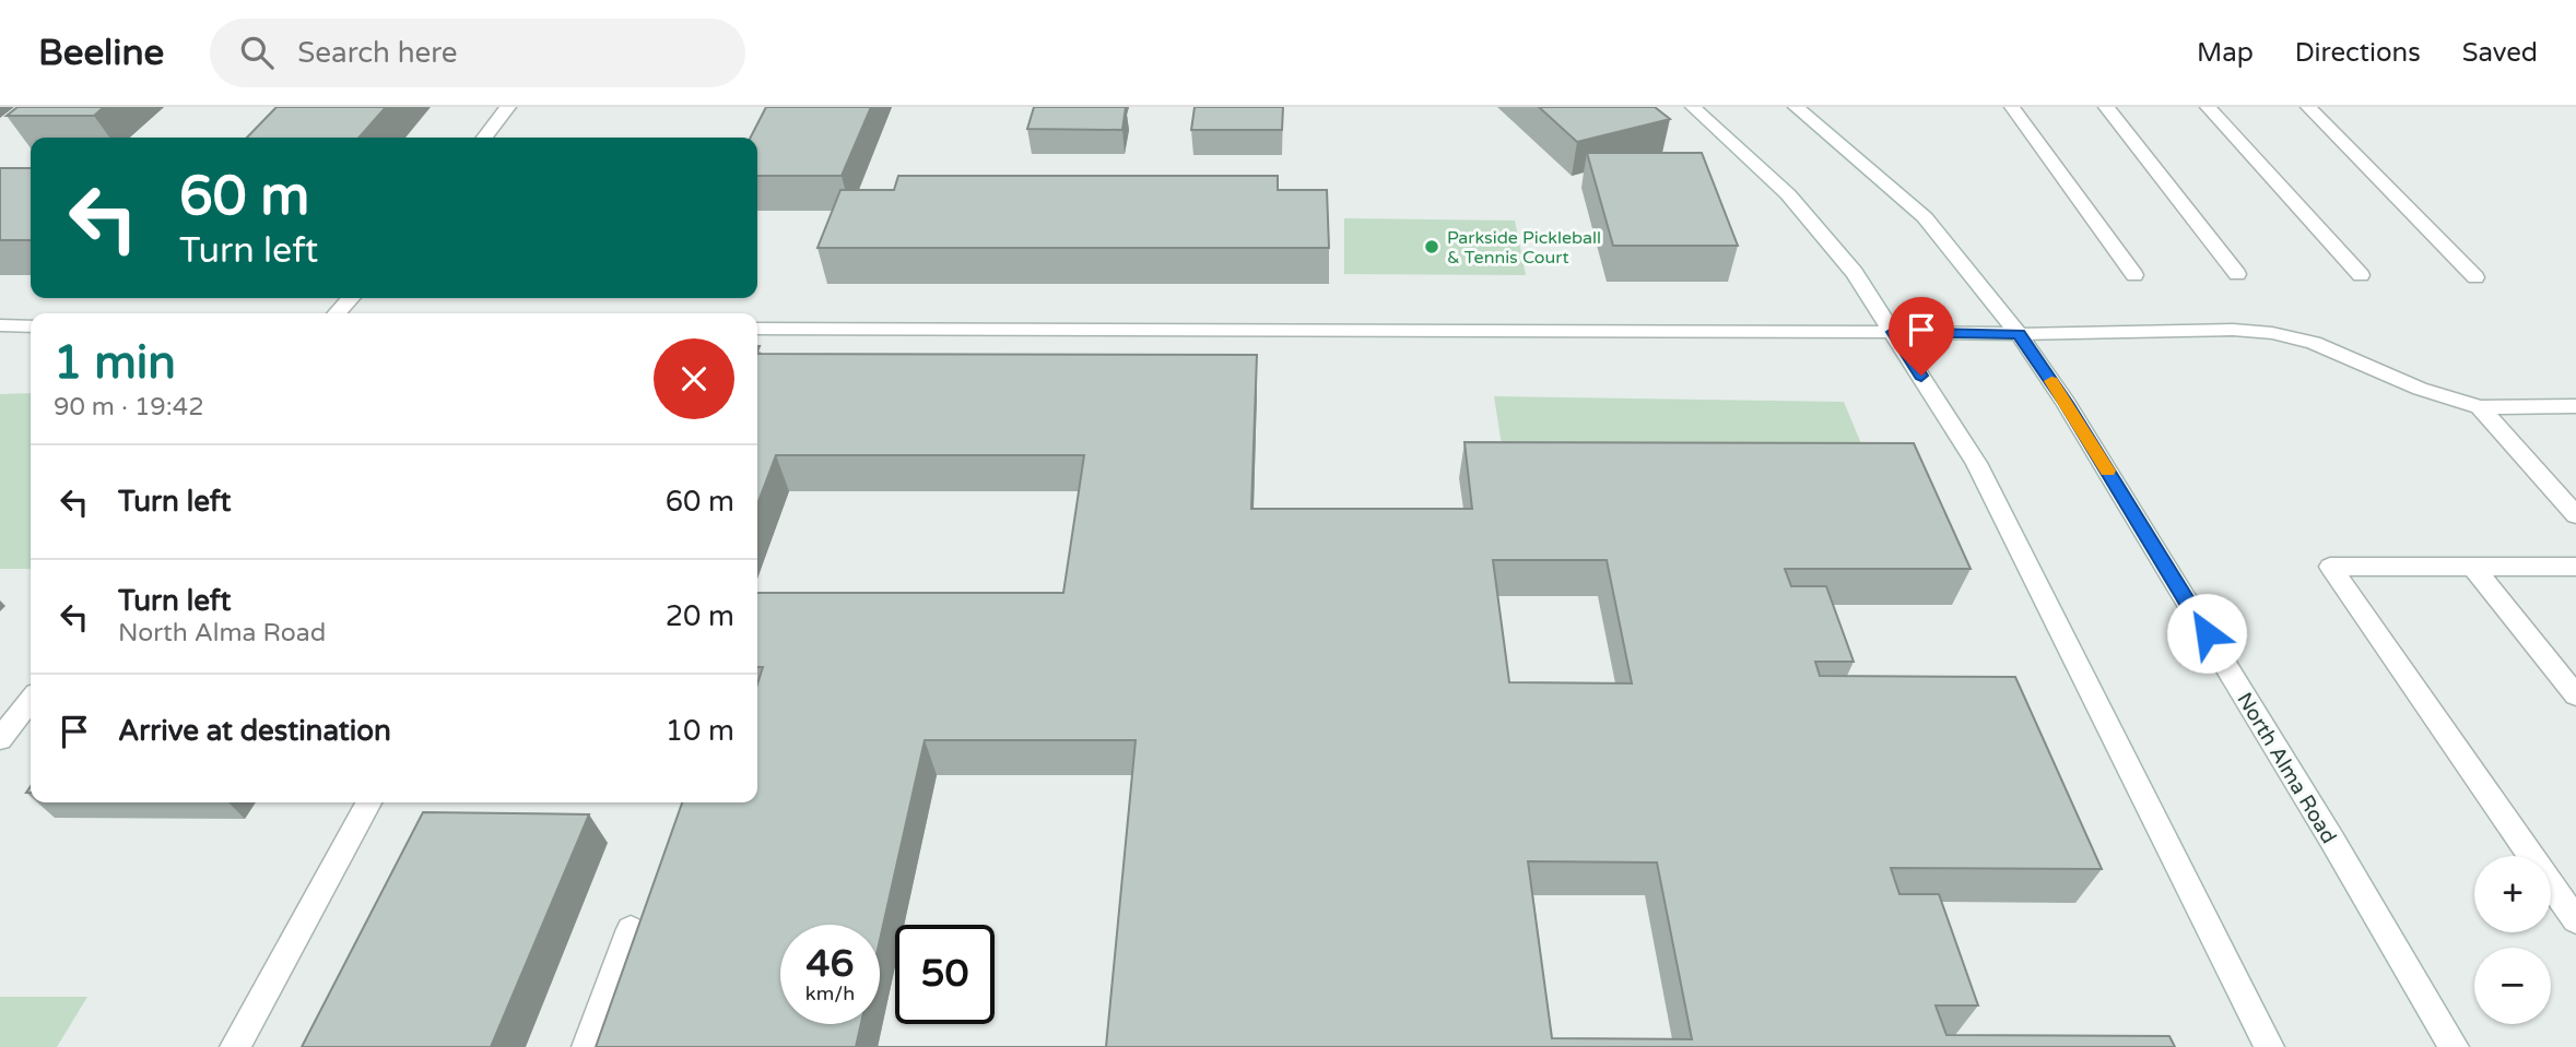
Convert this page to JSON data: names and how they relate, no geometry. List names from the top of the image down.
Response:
{
  "streets": {
    "main road": ["North Alma Road"]
  },
  "places": ["Parkside Pickleball & Tennis Court"],
  "page": {
    "header": "Beeline",
    "search": "Search here",
    "nav": ["Map", "Directions", "Saved"],
    "turn": ["60 m", "Turn left"],
    "heading": ["1 min", "90 m · 19:42"],
    "list": [
      {
        "name": "Turn left",
        "value": "60 m"
      },
      {
        "name": "Turn left",
        "note": "North Alma Road",
        "value": "20 m"
      },
      {
        "name": "Arrive at destination",
        "value": "10 m"
      }
    ],
    "map_buttons": ["+", "−"],
    "speed": "46 km/h",
    "limit": "50"
  }
}
